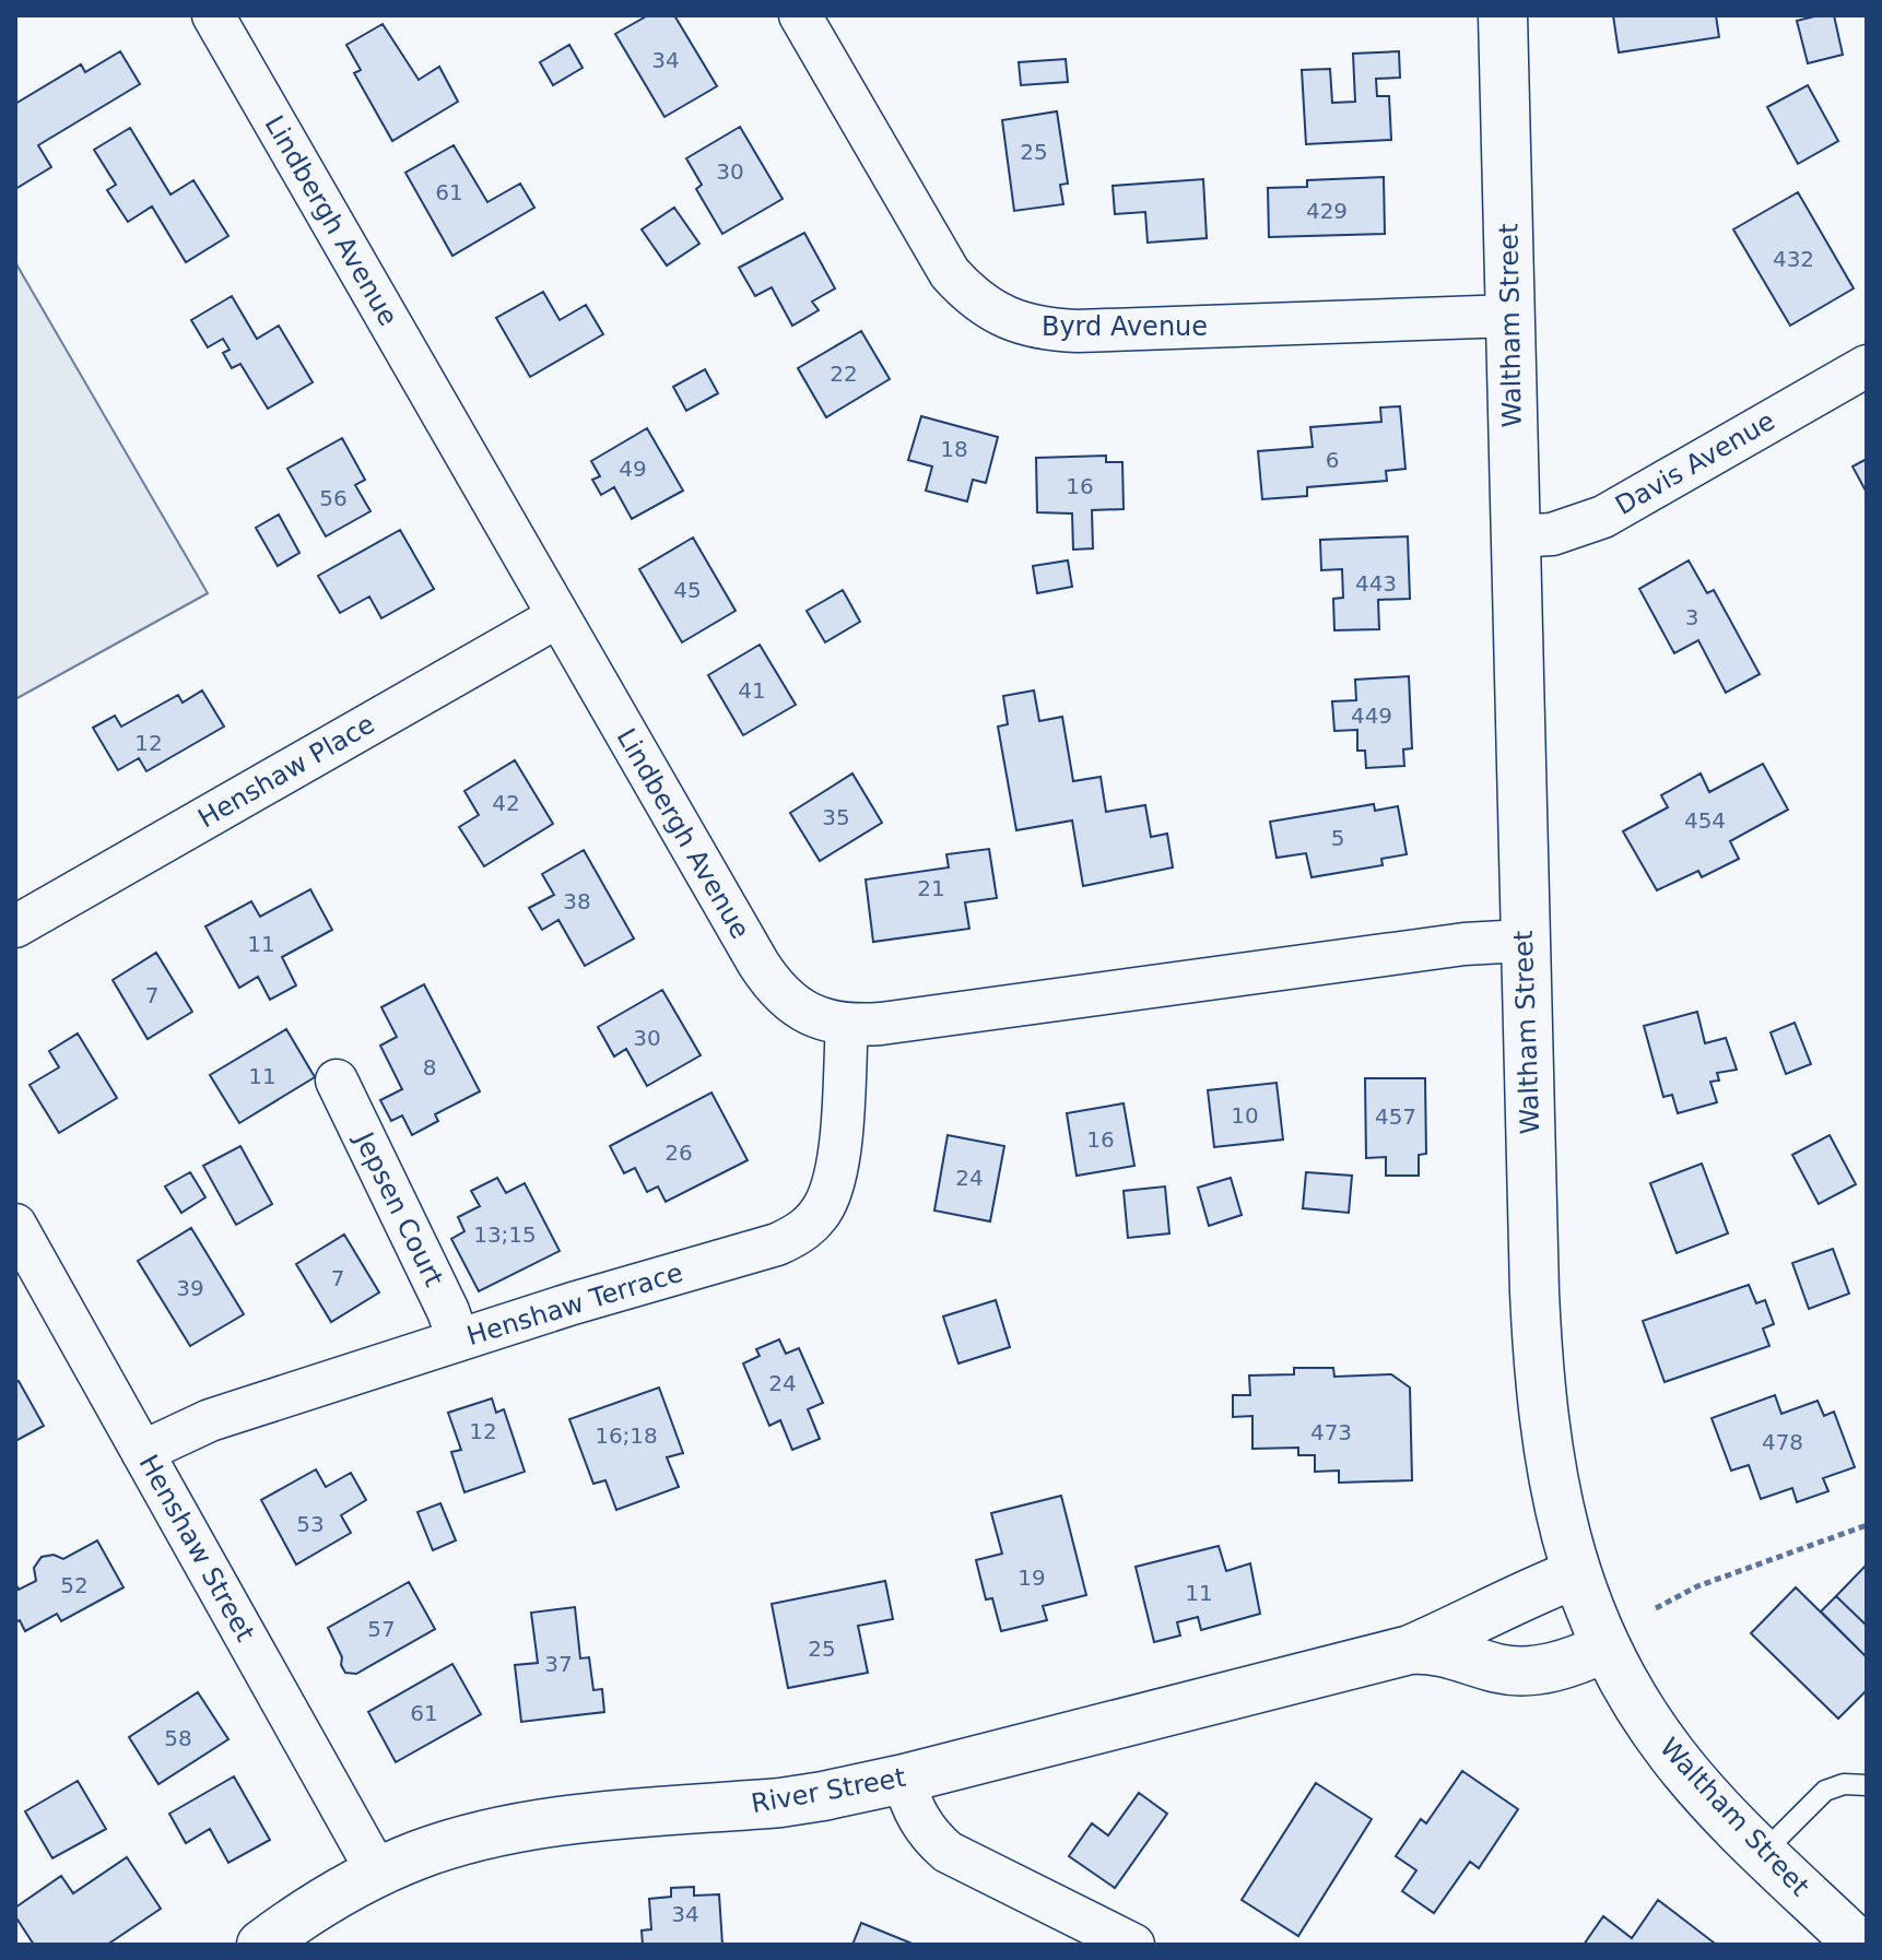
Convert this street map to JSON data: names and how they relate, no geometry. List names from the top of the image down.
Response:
{
  "streets": {
    "main road": ["Waltham Street", "River Street"],
    "street": [
      "Lindbergh Avenue",
      "Byrd Avenue",
      "Davis Avenue",
      "Henshaw Place",
      "Jepsen Court",
      "Henshaw Terrace",
      "Henshaw Street"
    ]
  },
  "crossings": [
    ["Lindbergh Avenue", "Waltham Street"],
    ["Lindbergh Avenue", "Henshaw Place"],
    ["Lindbergh Avenue", "Henshaw Terrace"],
    ["Waltham Street", "Byrd Avenue"],
    ["Waltham Street", "Davis Avenue"],
    ["Waltham Street", "River Street"],
    ["Jepsen Court", "Henshaw Terrace"],
    ["Henshaw Terrace", "Henshaw Street"],
    ["Henshaw Street", "River Street"]
  ],
  "house_numbers": [
    "34",
    "25",
    "30",
    "61",
    "429",
    "432",
    "22",
    "18",
    "6",
    "49",
    "16",
    "56",
    "443",
    "45",
    "3",
    "41",
    "449",
    "12",
    "42",
    "35",
    "454",
    "5",
    "21",
    "38",
    "11",
    "7",
    "30",
    "8",
    "11",
    "10",
    "457",
    "16",
    "26",
    "24",
    "13;15",
    "7",
    "39",
    "24",
    "12",
    "473",
    "16;18",
    "478",
    "53",
    "19",
    "52",
    "11",
    "57",
    "25",
    "37",
    "61",
    "58",
    "34"
  ]
}
